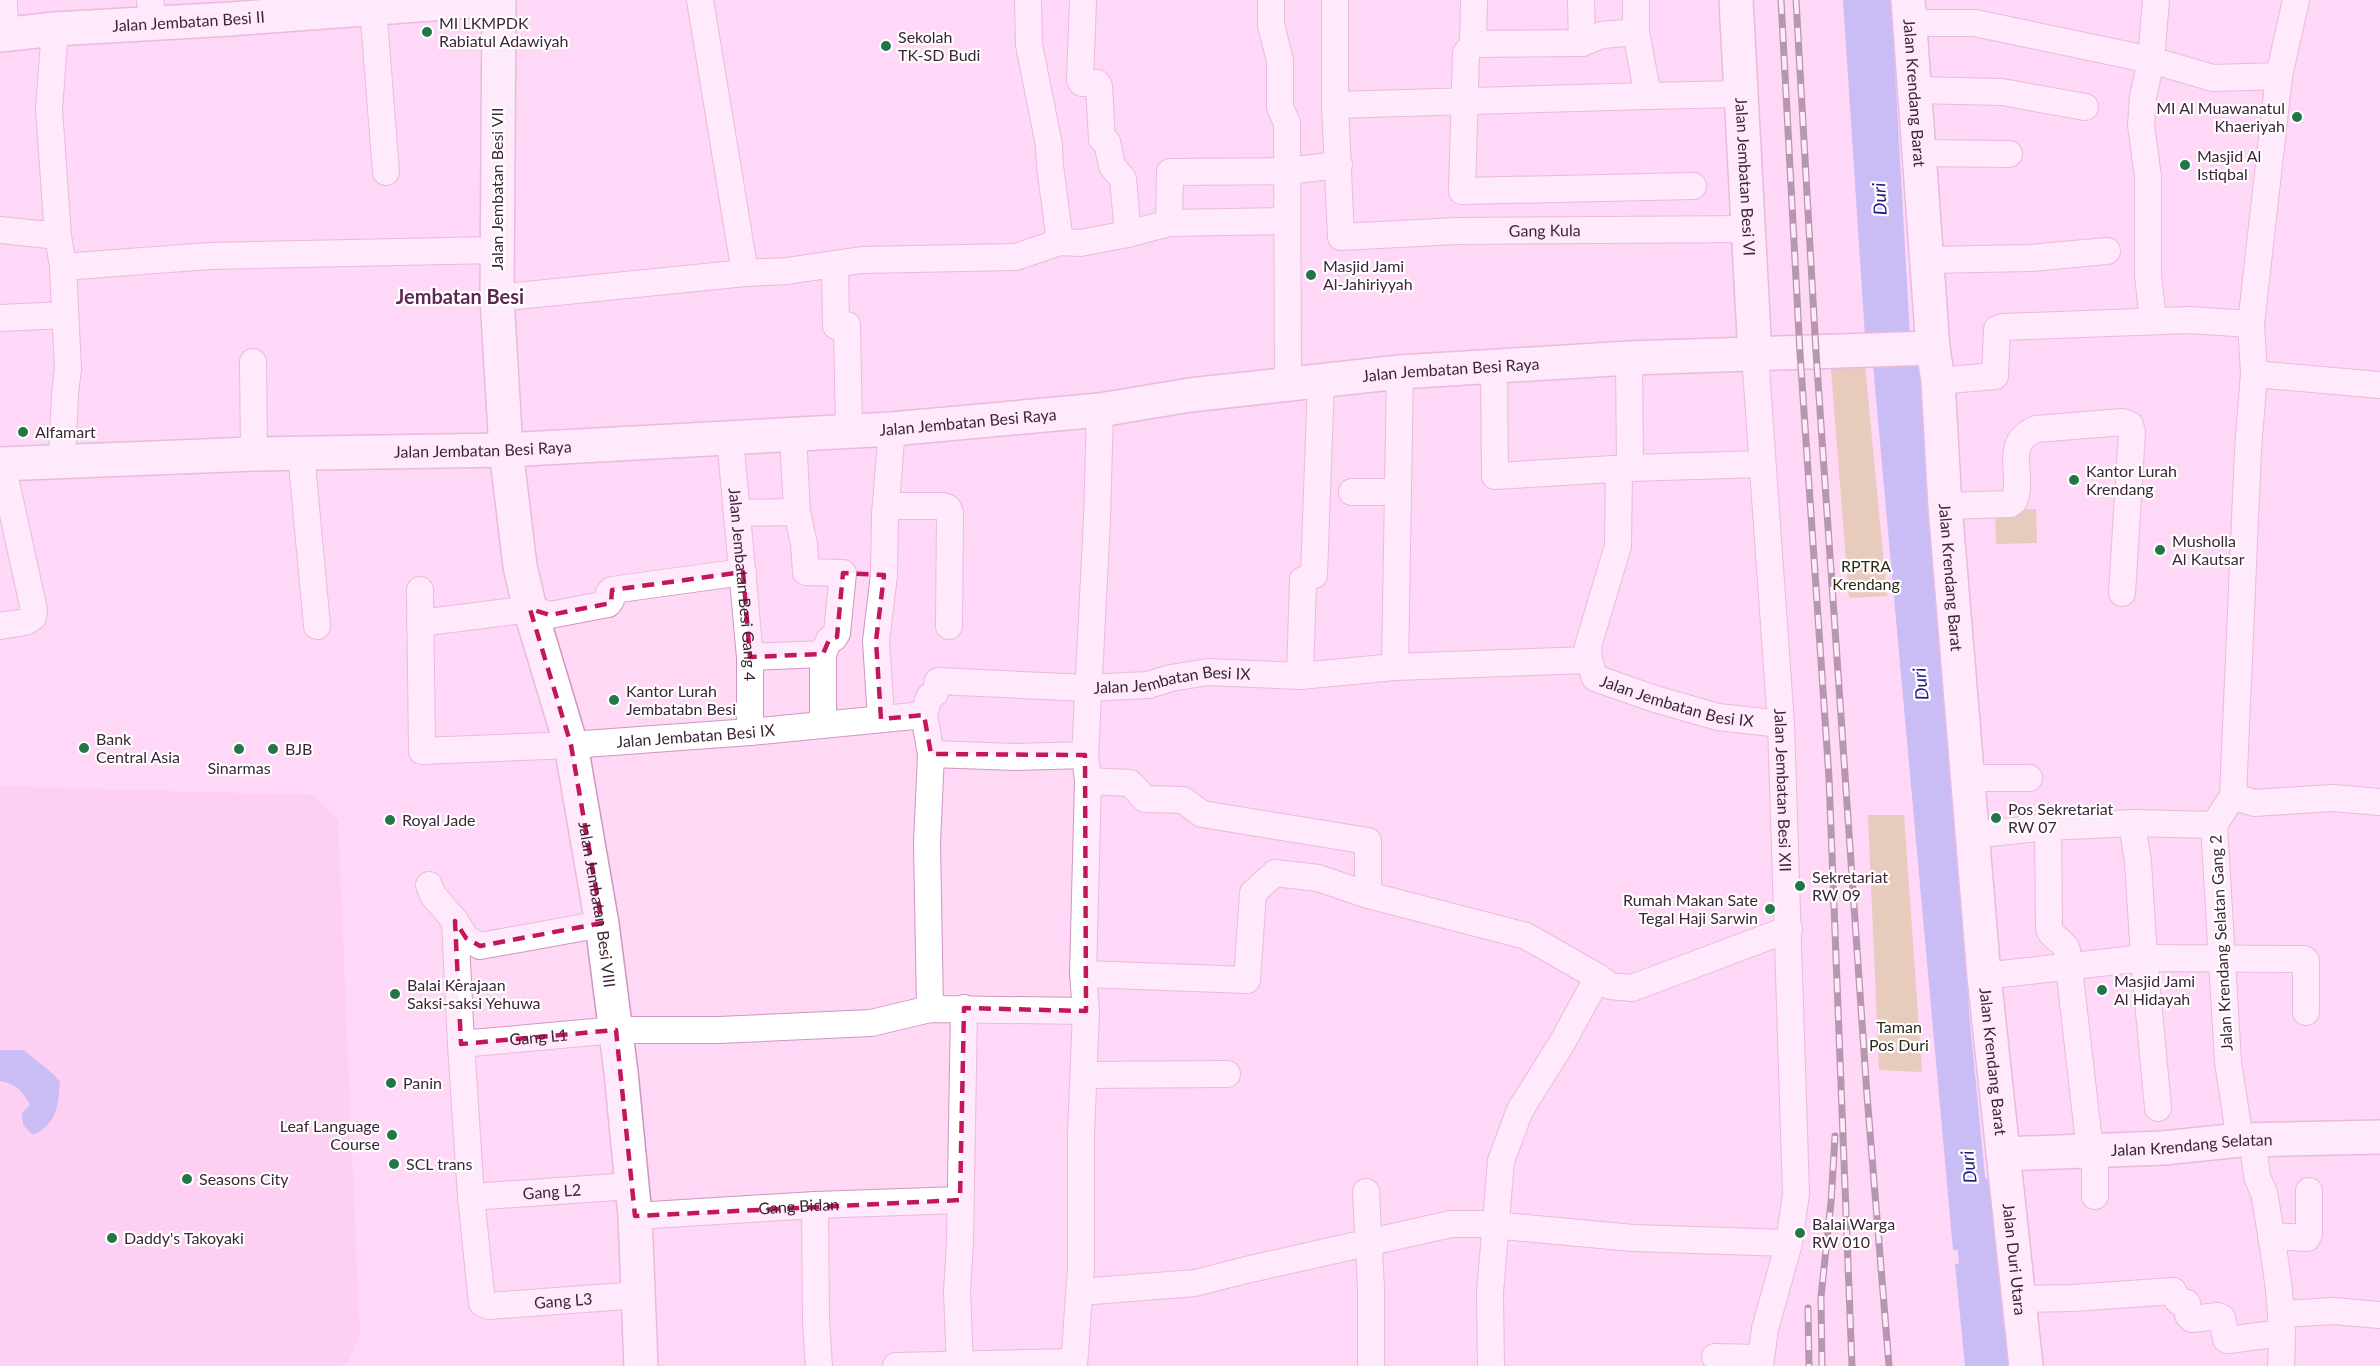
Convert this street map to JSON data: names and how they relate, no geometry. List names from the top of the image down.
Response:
{
  "streets": {
    "street": [
      "Jalan Jembatan Besi II",
      "Jalan Krendang Barat",
      "Jalan Jembatan Besi VI",
      "Jalan Jembatan Besi VII",
      "Gang Kula",
      "Jalan Jembatan Besi Raya",
      "Jalan Jembatan Besi Gang 4",
      "Jalan Jembatan Besi IX",
      "Jalan Jembatan Besi XII",
      "Jalan Jembatan Besi VIII",
      "Jalan Krendang Selatan Gang 2",
      "Gang L1",
      "Jalan Krendang Selatan",
      "Gang L2",
      "Gang Bidan",
      "Jalan Duri Utara",
      "Gang L3"
    ]
  },
  "crossings": [
    ["Jalan Krendang Barat", "Jalan Jembatan Besi Raya"],
    ["Jalan Krendang Barat", "Jalan Krendang Selatan"],
    ["Jalan Krendang Barat", "Jalan Duri Utara"],
    ["Jalan Jembatan Besi VI", "Gang Kula"],
    ["Jalan Jembatan Besi VI", "Jalan Jembatan Besi Raya"],
    ["Jalan Jembatan Besi VI", "Jalan Jembatan Besi XII"],
    ["Jalan Jembatan Besi VII", "Jalan Jembatan Besi Raya"],
    ["Jalan Jembatan Besi VII", "Jalan Jembatan Besi VIII"],
    ["Jalan Jembatan Besi Raya", "Jalan Jembatan Besi Gang 4"],
    ["Jalan Jembatan Besi Raya", "Jalan Jembatan Besi XII"],
    ["Jalan Jembatan Besi Raya", "Jalan Jembatan Besi VIII"],
    ["Jalan Jembatan Besi Gang 4", "Jalan Jembatan Besi IX"],
    ["Jalan Jembatan Besi IX", "Jalan Jembatan Besi XII"],
    ["Jalan Jembatan Besi IX", "Jalan Jembatan Besi VIII"],
    ["Jalan Jembatan Besi VIII", "Gang L1"],
    ["Jalan Jembatan Besi VIII", "Gang L2"],
    ["Jalan Jembatan Besi VIII", "Gang Bidan"],
    ["Jalan Jembatan Besi VIII", "Gang L3"],
    ["Jalan Krendang Selatan Gang 2", "Jalan Krendang Selatan"],
    ["Jalan Krendang Selatan", "Jalan Duri Utara"],
    ["Gang L2", "Gang Bidan"],
    ["Gang L2", "Gang L3"]
  ],
  "districts": ["Jembatan Besi"],
  "water": ["Duri"],
  "parks": ["RPTRA Krendang", "Taman Pos Duri"],
  "places": [
    "MI LKMPDK Rabiatul Adawiyah",
    "Sekolah TK-SD Budi",
    "MI Al Muawanatul Khaeriyah",
    "Masjid Al Istiqbal",
    "Masjid Jami Al-Jahiriyyah",
    "Alfamart",
    "Kantor Lurah Krendang",
    "Musholla Al Kautsar",
    "Kantor Lurah Jembatabn Besi",
    "Bank Central Asia",
    "Sinarmas",
    "BJB",
    "Pos Sekretariat RW 07",
    "Royal Jade",
    "Sekretariat RW 09",
    "Rumah Makan Sate Tegal Haji Sarwin",
    "Masjid Jami Al Hidayah",
    "Balai Kerajaan Saksi-saksi Yehuwa",
    "Panin",
    "Leaf Language Course",
    "SCL trans",
    "Seasons City",
    "Balai Warga RW 010",
    "Daddy's Takoyaki"
  ]
}
